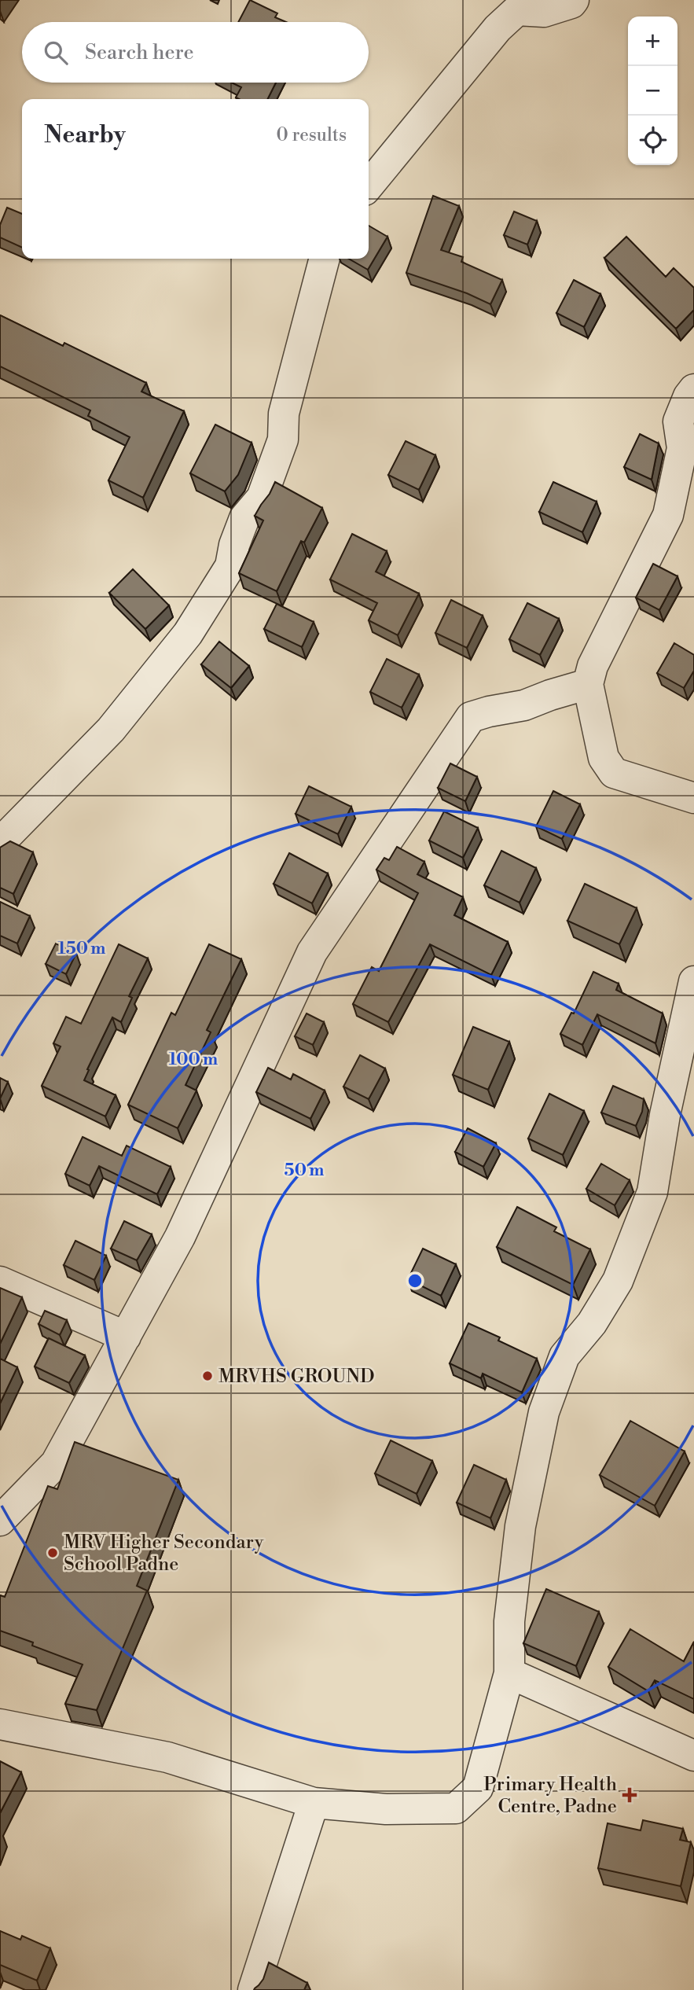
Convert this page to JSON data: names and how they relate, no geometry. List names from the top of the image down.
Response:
{
  "places": {
    "other": ["MRVHS GROUND", "MRV Higher Secondary School Padne"],
    "health": ["Primary Health Centre, Padne"]
  },
  "page": {
    "map_buttons": ["+", "−"],
    "search": "Search here",
    "heading": ["Nearby", "0 results"]
  },
  "rings": ["150 m", "100 m", "50 m"]
}
